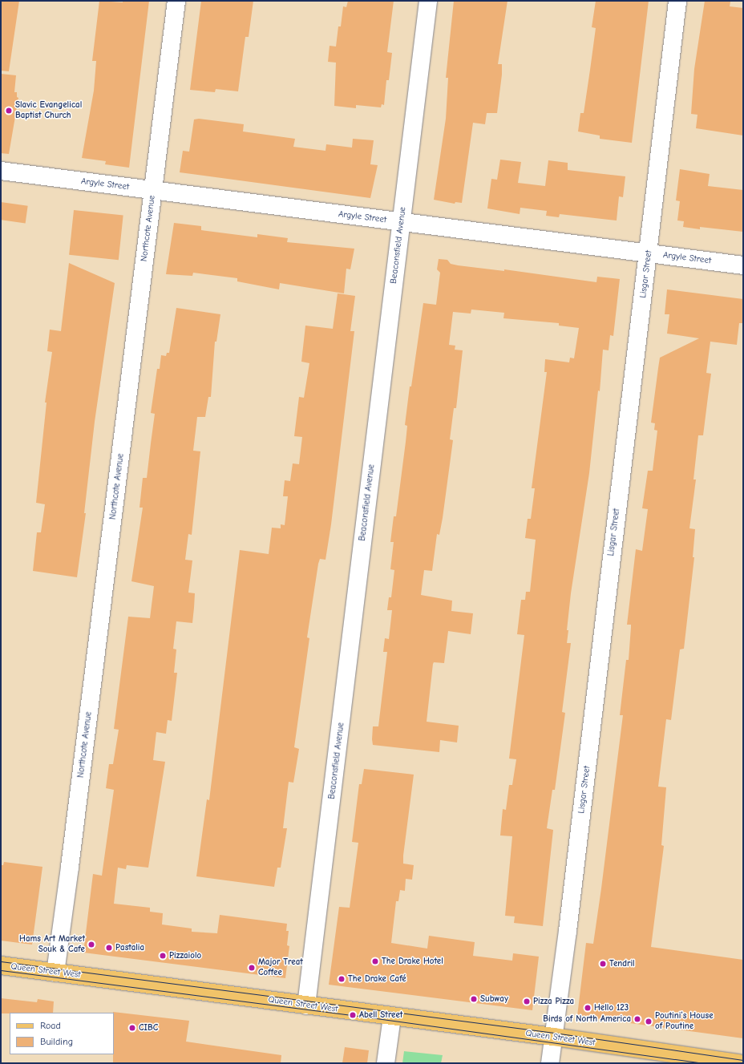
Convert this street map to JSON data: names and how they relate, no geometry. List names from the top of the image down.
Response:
{
  "streets": {
    "main road": ["Queen Street West"],
    "street": [
      "Argyle Street",
      "Northcote Avenue",
      "Beaconsfield Avenue",
      "Lisgar Street"
    ]
  },
  "crossings": [
    ["Argyle Street", "Northcote Avenue"],
    ["Argyle Street", "Beaconsfield Avenue"],
    ["Argyle Street", "Lisgar Street"],
    ["Northcote Avenue", "Queen Street West"],
    ["Beaconsfield Avenue", "Queen Street West"],
    ["Lisgar Street", "Queen Street West"]
  ],
  "places": [
    "Slavic Evangelical Baptist Church",
    "Hams Art Market Souk & Cafe",
    "Pastalia",
    "Pizzaiolo",
    "The Drake Hotel",
    "Tendril",
    "Major Treat Coffee",
    "The Drake Café",
    "Subway",
    "Pizza Pizza",
    "Hello 123",
    "Abell Street",
    "Birds of North America",
    "Poutini’s House of Poutine",
    "CIBC"
  ],
  "legend": ["Road", "Building"]
}
